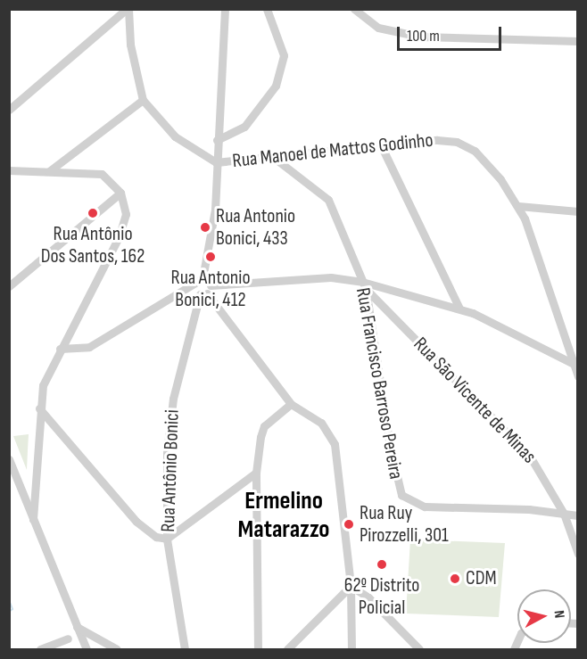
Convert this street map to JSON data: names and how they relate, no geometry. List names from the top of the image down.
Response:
{
  "streets": {
    "street": [
      "Rua Manoel de Mattos Godinho",
      "Rua Francisco Barroso Pereira",
      "Rua São Vicente de Minas",
      "Rua Antônio Bonici"
    ]
  },
  "crossings": [
    ["Rua Manoel de Mattos Godinho", "Rua Francisco Barroso Pereira"],
    ["Rua Francisco Barroso Pereira", "Rua São Vicente de Minas"]
  ],
  "districts": ["Ermelino Matarazzo"],
  "places": [
    "Rua Antônio Dos Santos, 162",
    "Rua Antonio Bonici, 433",
    "Rua Antonio Bonici, 412",
    "Rua Ruy Pirozzelli, 301",
    "62º Distrito Policial",
    "CDM"
  ],
  "scale_bar": "100 m",
  "north": "right"
}
